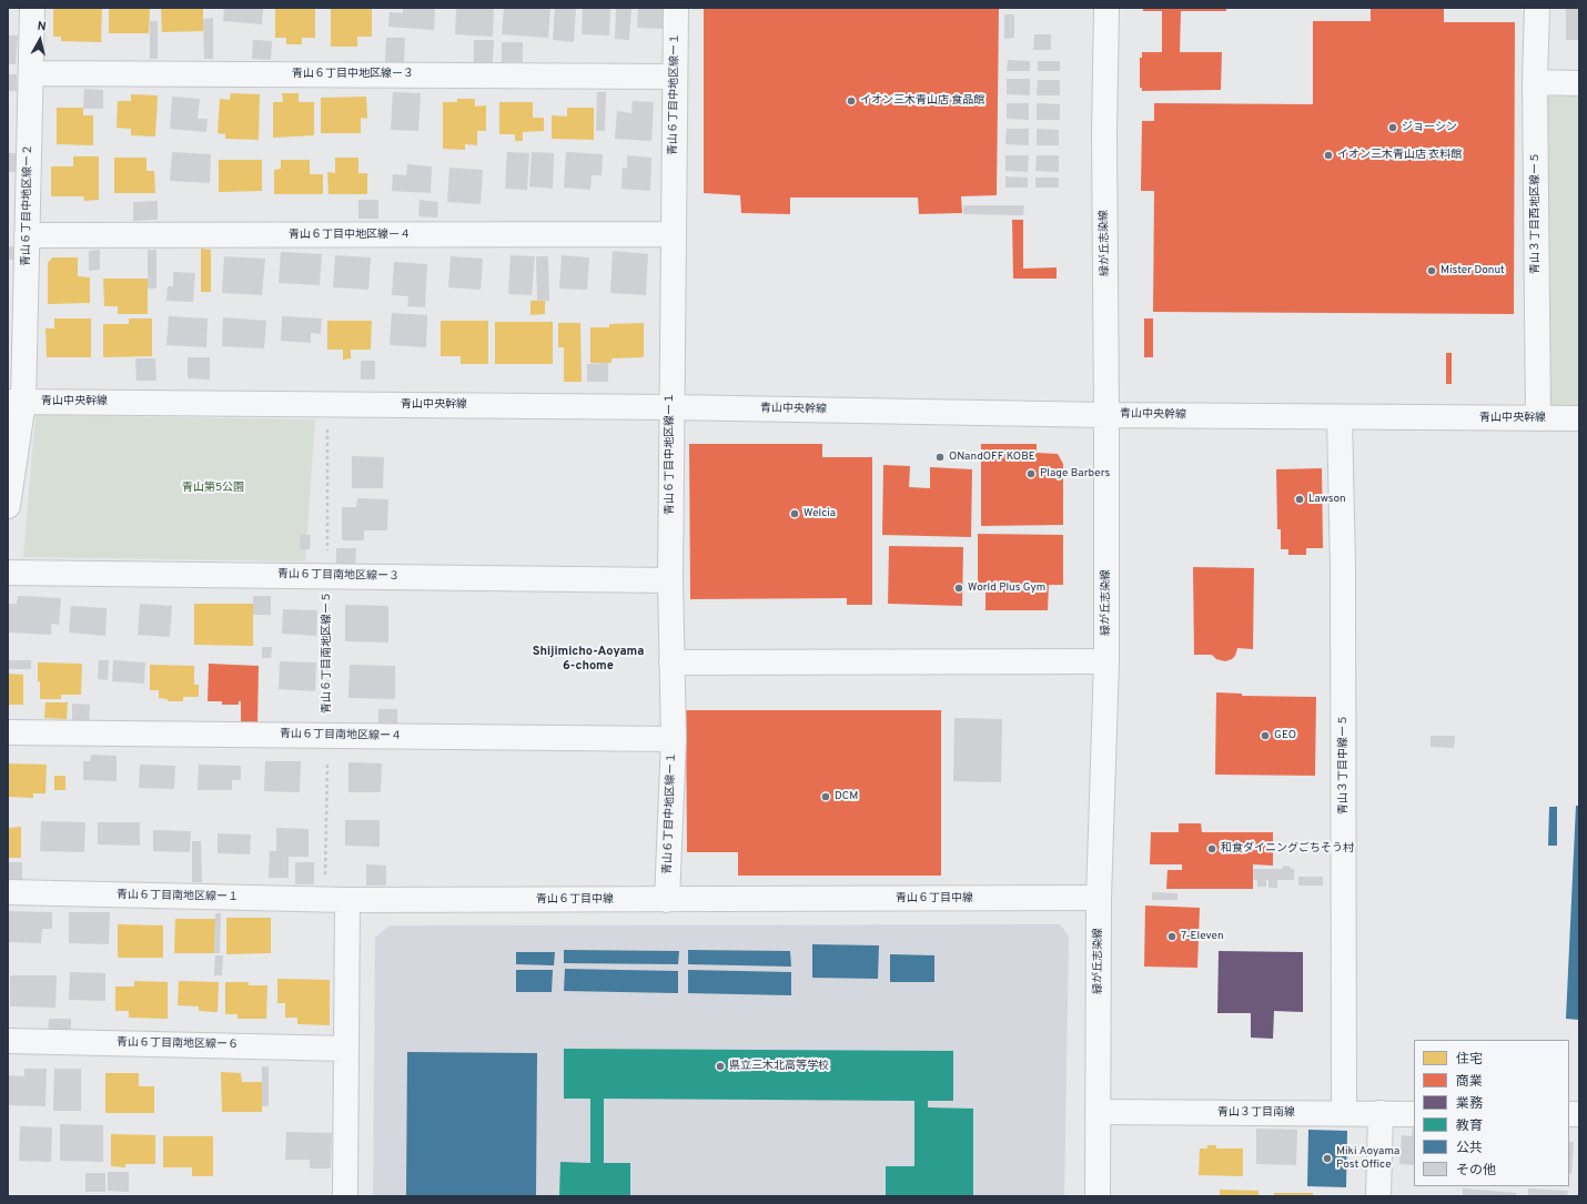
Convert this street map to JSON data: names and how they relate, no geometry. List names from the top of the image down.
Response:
{
  "streets": {
    "street": [
      "青山６丁目中地区線ー３",
      "青山６丁目中地区線ー１",
      "青山６丁目中地区線ー２",
      "青山３丁目西地区線ー５",
      "青山６丁目中地区線ー４",
      "緑が丘志染線",
      "青山中央幹線",
      "青山６丁目南地区線ー３",
      "青山６丁目南地区線ー４",
      "青山３丁目中線ー５",
      "青山６丁目南地区線ー１",
      "青山６丁目中線",
      "青山６丁目南地区線ー６",
      "青山３丁目南線"
    ],
    "path": ["青山６丁目南地区線ー５"]
  },
  "crossings": [
    ["青山６丁目中地区線ー３", "青山６丁目中地区線ー１"],
    ["青山６丁目中地区線ー３", "青山６丁目中地区線ー２"],
    ["青山６丁目中地区線ー１", "青山６丁目中地区線ー４"],
    ["青山６丁目中地区線ー１", "青山中央幹線"],
    ["青山６丁目中地区線ー１", "青山６丁目南地区線ー３"],
    ["青山６丁目中地区線ー１", "青山６丁目南地区線ー４"],
    ["青山６丁目中地区線ー１", "青山６丁目中線"],
    ["青山６丁目中地区線ー２", "青山６丁目中地区線ー４"],
    ["青山６丁目中地区線ー２", "青山中央幹線"],
    ["青山３丁目西地区線ー５", "青山中央幹線"],
    ["緑が丘志染線", "青山中央幹線"],
    ["緑が丘志染線", "青山６丁目中線"],
    ["緑が丘志染線", "青山３丁目南線"],
    ["青山中央幹線", "青山６丁目南地区線ー５"],
    ["青山中央幹線", "青山３丁目中線ー５"],
    ["青山６丁目南地区線ー３", "青山６丁目南地区線ー５"],
    ["青山６丁目南地区線ー５", "青山６丁目南地区線ー４"],
    ["青山６丁目南地区線ー５", "青山６丁目南地区線ー１"],
    ["青山６丁目南地区線ー５", "青山６丁目中線"],
    ["青山３丁目中線ー５", "青山３丁目南線"],
    ["青山６丁目南地区線ー１", "青山６丁目中線"]
  ],
  "districts": ["Shijimicho-Aoyama 6-chome"],
  "parks": ["青山第5公園"],
  "places": [
    "イオン三木青山店 食品館",
    "ジョーシン",
    "イオン三木青山店 衣料館",
    "Mister Donut",
    "ONandOFF KOBE",
    "Plage Barbers",
    "Lawson",
    "Welcia",
    "World Plus Gym",
    "GEO",
    "DCM",
    "和食ダイニングごちそう村",
    "7-Eleven",
    "県立三木北高等学校",
    "Miki Aoyama Post Office"
  ],
  "legend": [
    "住宅",
    "商業",
    "業務",
    "教育",
    "公共",
    "その他"
  ],
  "north": "top"
}
